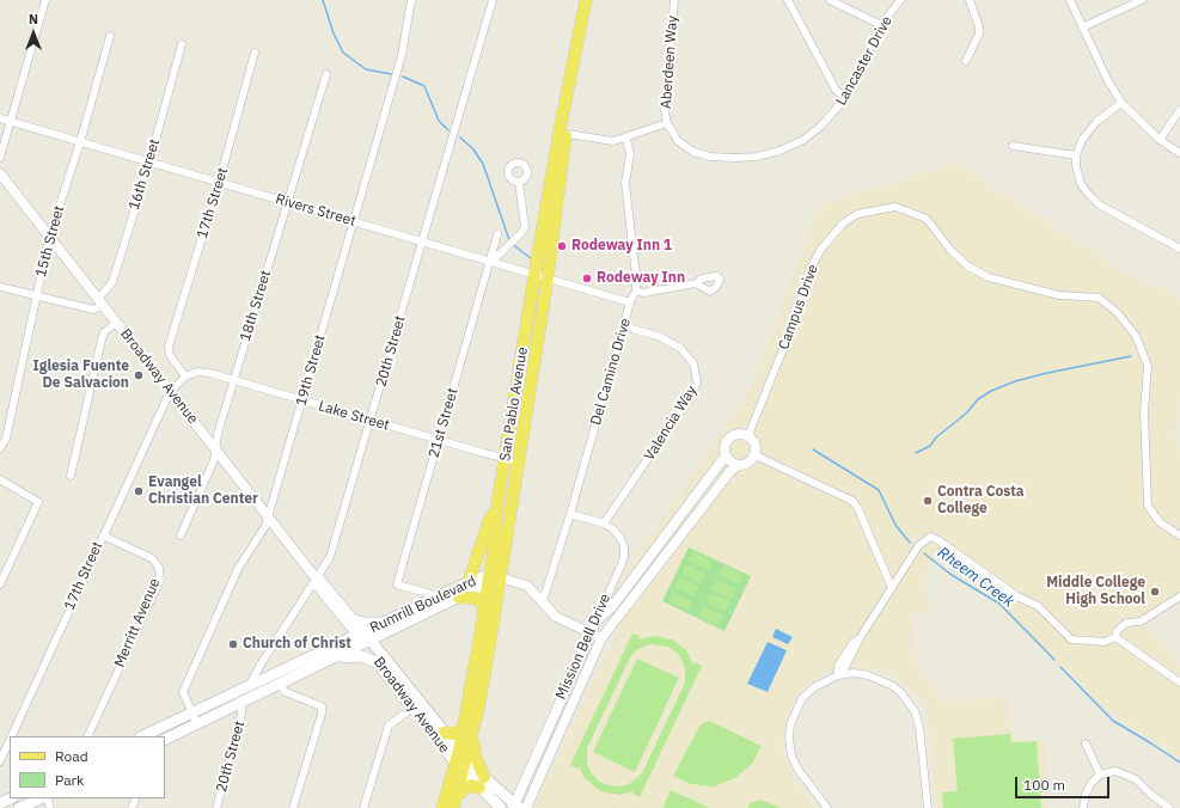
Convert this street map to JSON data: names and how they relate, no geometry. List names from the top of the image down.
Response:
{
  "streets": {
    "main road": ["Broadway Avenue", "San Pablo Avenue", "Rumrill Boulevard"],
    "street": [
      "Lancaster Drive",
      "Aberdeen Way",
      "16th Street",
      "17th Street",
      "Rivers Street",
      "15th Street",
      "18th Street",
      "Campus Drive",
      "20th Street",
      "19th Street",
      "Del Camino Drive",
      "Lake Street",
      "21st Street",
      "Valencia Way",
      "Merritt Avenue",
      "Mission Bell Drive"
    ]
  },
  "crossings": [
    ["Lancaster Drive", "Aberdeen Way"],
    ["16th Street", "Rivers Street"],
    ["16th Street", "Broadway Avenue"],
    ["17th Street", "Rivers Street"],
    ["17th Street", "Broadway Avenue"],
    ["17th Street", "Lake Street"],
    ["17th Street", "Merritt Avenue"],
    ["Rivers Street", "15th Street"],
    ["Rivers Street", "18th Street"],
    ["Rivers Street", "20th Street"],
    ["Rivers Street", "19th Street"],
    ["Rivers Street", "Del Camino Drive"],
    ["Rivers Street", "San Pablo Avenue"],
    ["Rivers Street", "21st Street"],
    ["15th Street", "Broadway Avenue"],
    ["18th Street", "Broadway Avenue"],
    ["18th Street", "Lake Street"],
    ["20th Street", "Broadway Avenue"],
    ["20th Street", "Lake Street"],
    ["20th Street", "Rumrill Boulevard"],
    ["19th Street", "Broadway Avenue"],
    ["19th Street", "Lake Street"],
    ["19th Street", "Rumrill Boulevard"],
    ["Del Camino Drive", "Valencia Way"],
    ["Del Camino Drive", "Mission Bell Drive"],
    ["Broadway Avenue", "San Pablo Avenue"],
    ["Broadway Avenue", "Rumrill Boulevard"],
    ["San Pablo Avenue", "Lake Street"],
    ["San Pablo Avenue", "Rumrill Boulevard"],
    ["Lake Street", "21st Street"],
    ["21st Street", "Rumrill Boulevard"],
    ["Valencia Way", "Mission Bell Drive"]
  ],
  "water": ["Rheem Creek"],
  "places": [
    "Rodeway Inn 1",
    "Rodeway Inn",
    "Iglesia Fuente De Salvacion",
    "Evangel Christian Center",
    "Contra Costa College",
    "Middle College High School",
    "Church of Christ"
  ],
  "legend": ["Road", "Park"],
  "scale_bar": "100 m",
  "north": "top"
}
